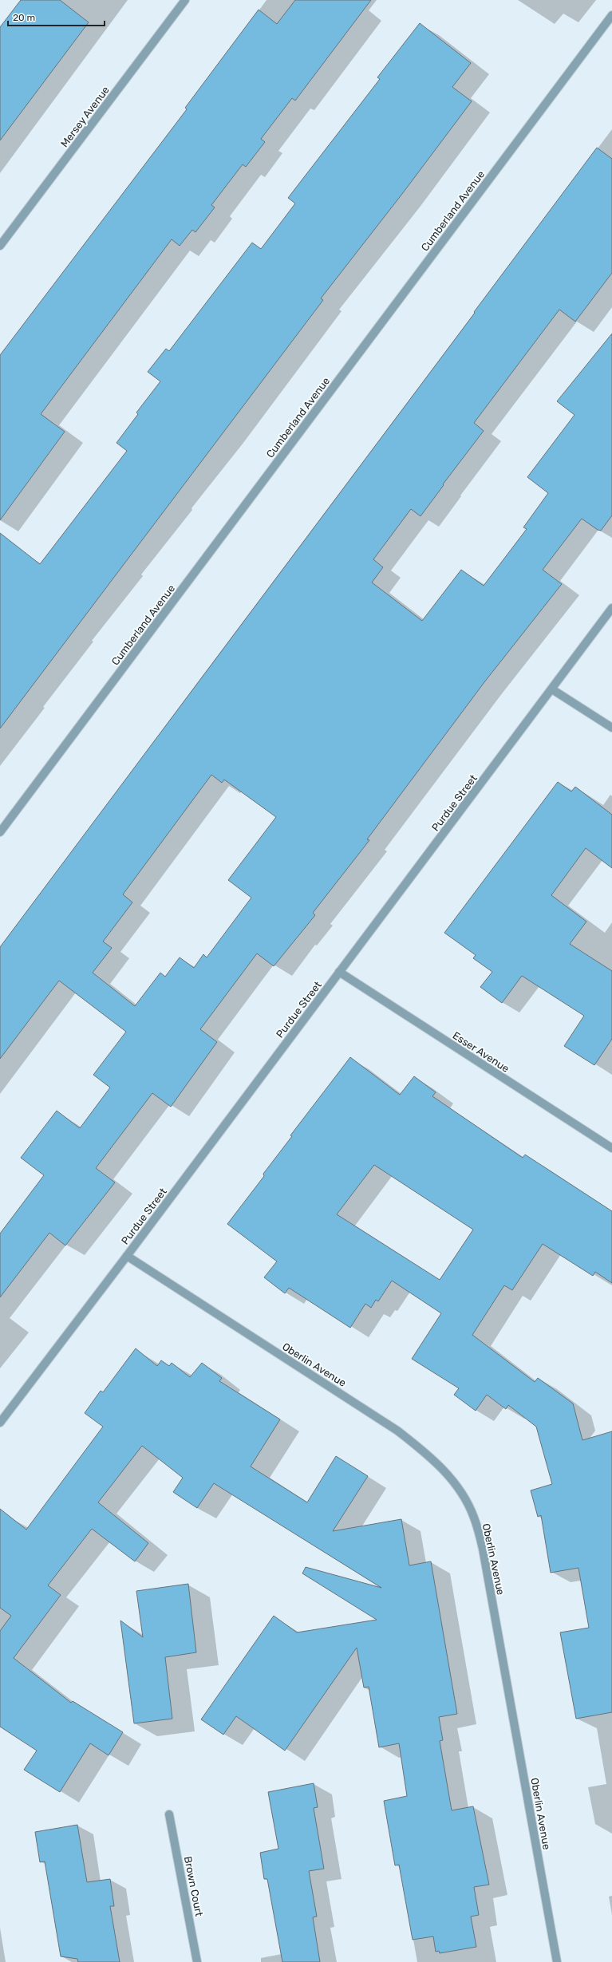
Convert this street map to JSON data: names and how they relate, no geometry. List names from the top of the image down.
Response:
{
  "streets": {
    "street": [
      "Mersey Avenue",
      "Cumberland Avenue",
      "Purdue Street",
      "Esser Avenue",
      "Oberlin Avenue",
      "Brown Court"
    ]
  },
  "crossings": [
    ["Purdue Street", "Esser Avenue"],
    ["Purdue Street", "Oberlin Avenue"]
  ],
  "scale_bar": "20 m"
}
